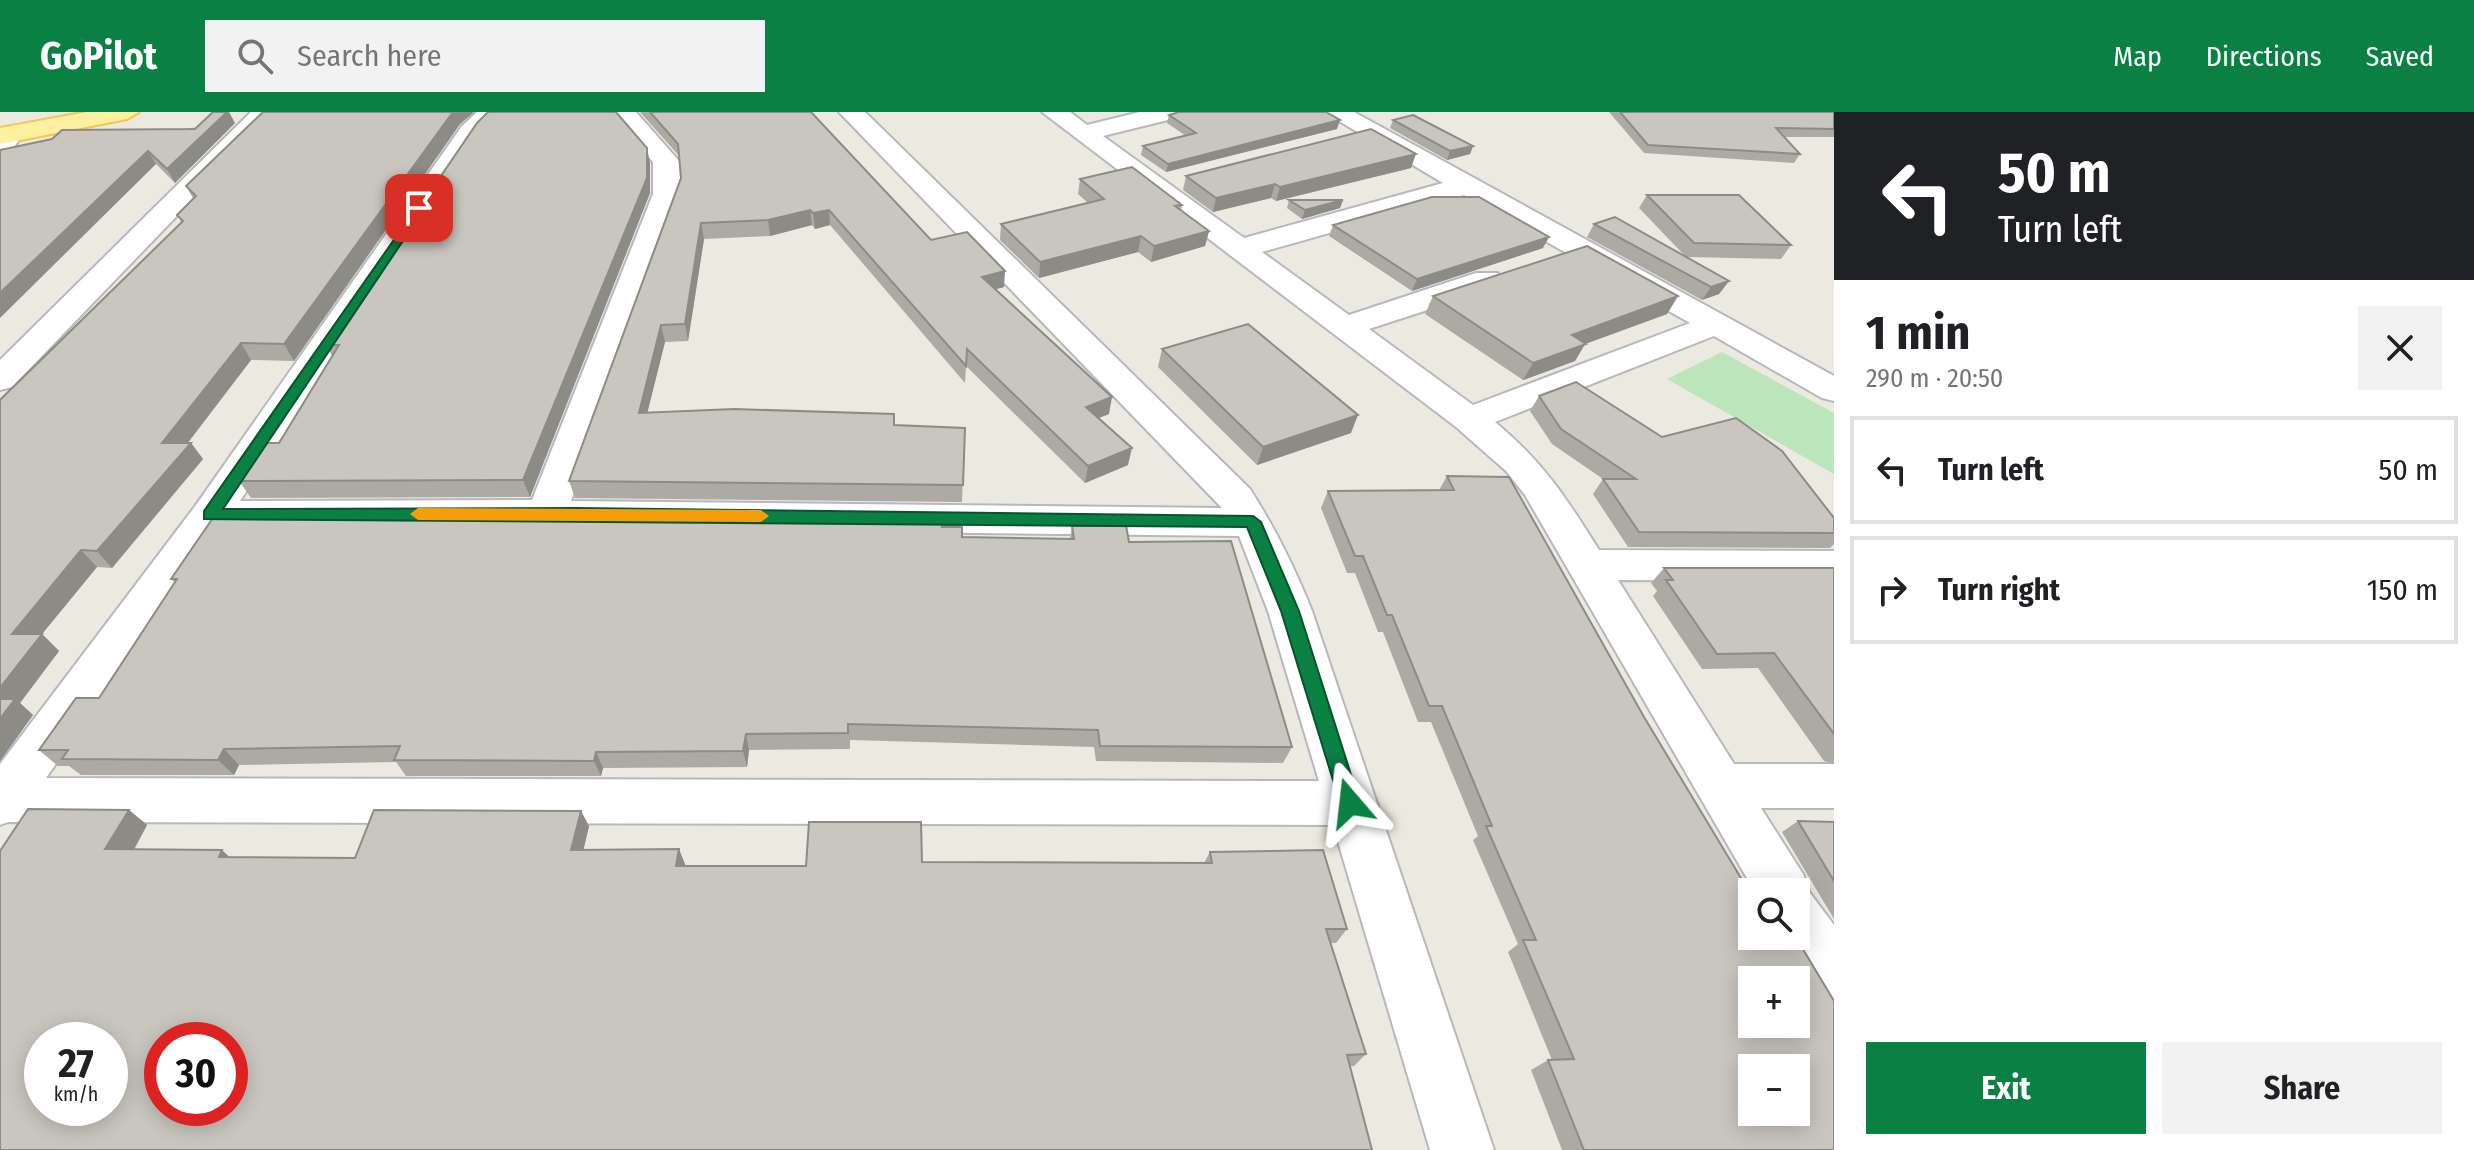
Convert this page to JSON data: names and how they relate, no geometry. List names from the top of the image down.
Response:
{
  "page": {
    "header": "GoPilot",
    "search": "Search here",
    "nav": ["Map", "Directions", "Saved"],
    "turn": ["50 m", "Turn left"],
    "heading": ["1 min", "290 m · 20:50"],
    "list": [
      {
        "name": "Turn left",
        "value": "50 m"
      },
      {
        "name": "Turn right",
        "value": "150 m"
      }
    ],
    "map_buttons": ["+", "−"],
    "speed": "27 km/h",
    "limit": "30",
    "buttons": ["Exit", "Share"]
  }
}
